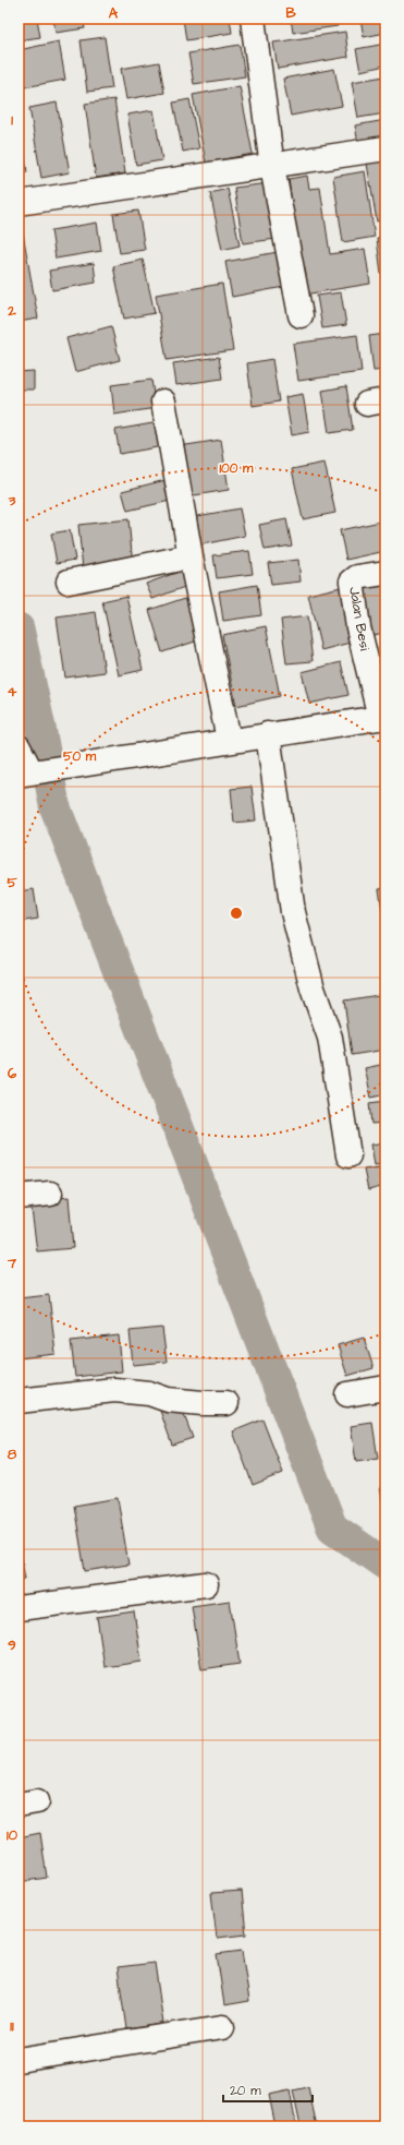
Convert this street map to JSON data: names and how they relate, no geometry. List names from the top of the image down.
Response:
{
  "streets": {
    "street": ["Jalan Besi"]
  },
  "scale_bar": "20 m",
  "grid": {
    "columns": ["A", "B"],
    "rows": [
      "1",
      "2",
      "3",
      "4",
      "5",
      "6",
      "7",
      "8",
      "9",
      "10",
      "11"
    ]
  },
  "rings": ["100 m", "50 m"]
}
